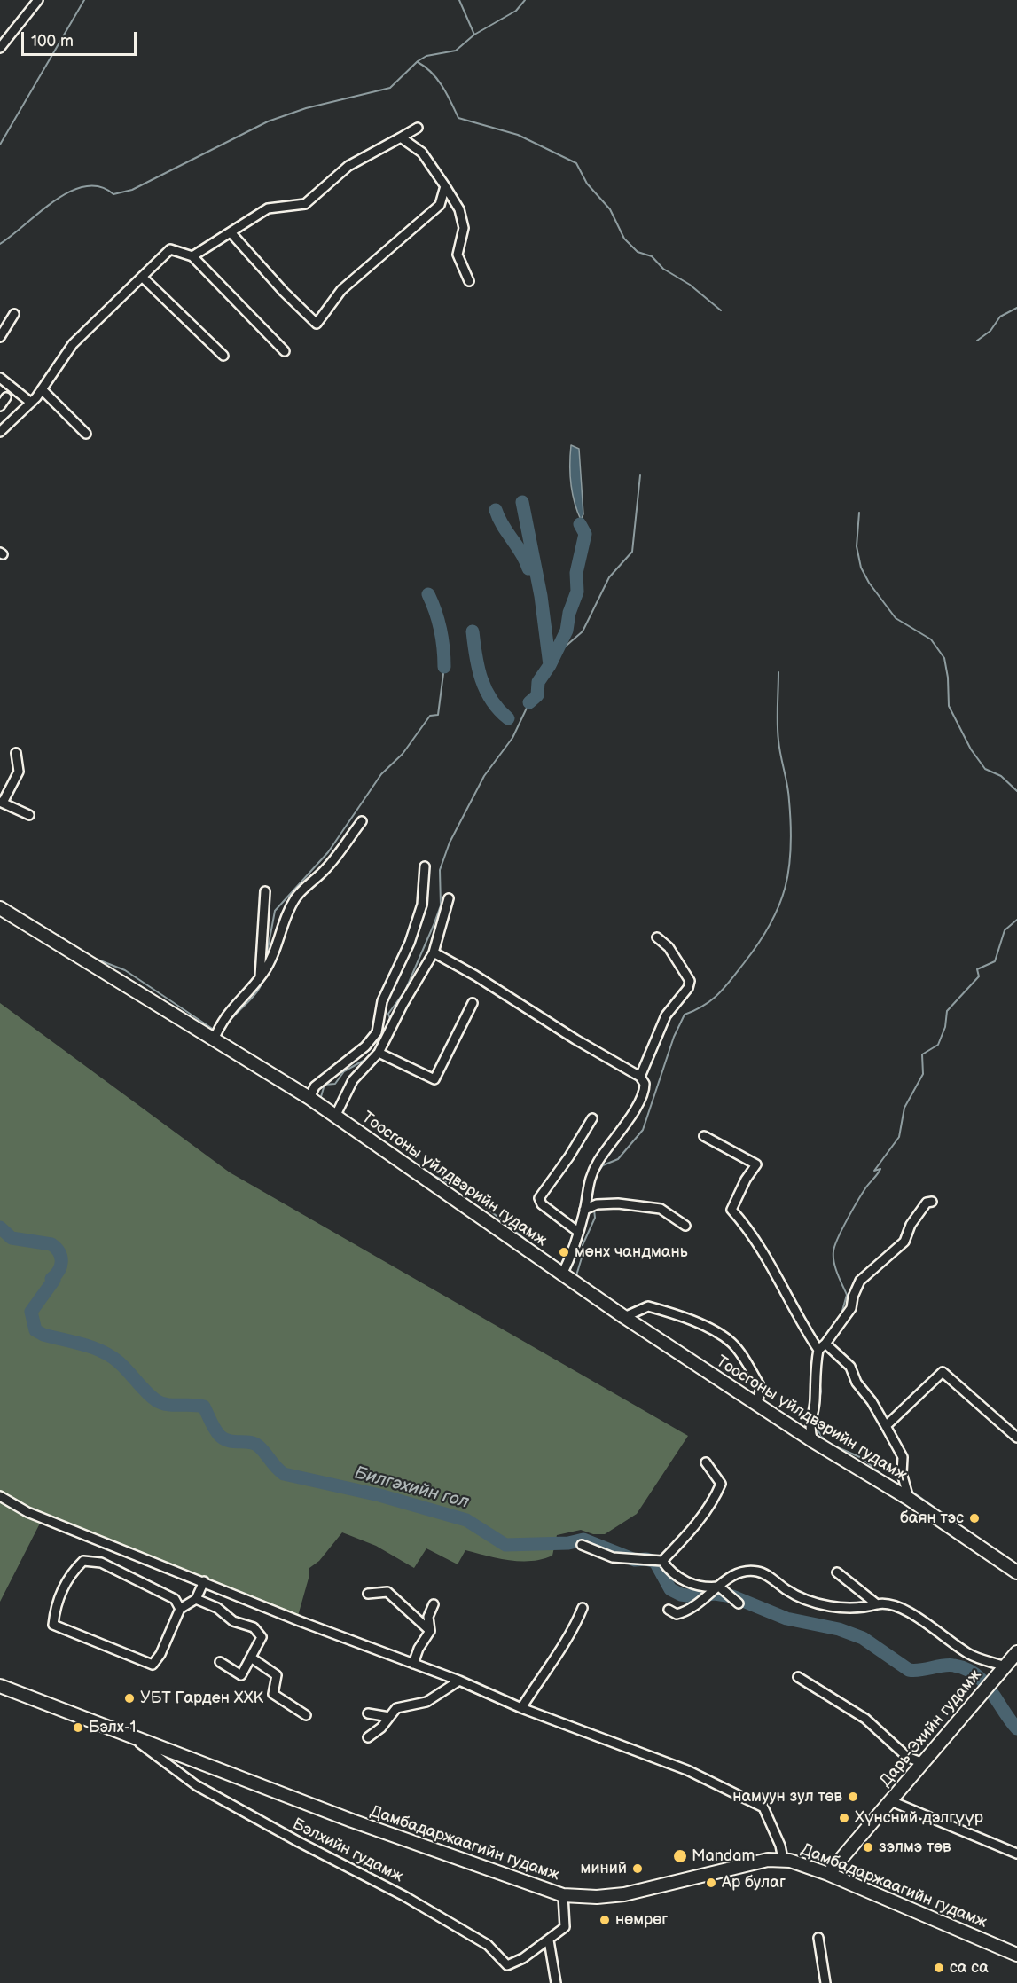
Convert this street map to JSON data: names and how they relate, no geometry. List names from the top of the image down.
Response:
{
  "streets": {
    "main road": ["Тоосгоны үйлдвэрийн гудамж", "Дарь-Эхийн гудамж", "Дамбадаржаагийн гудамж"],
    "street": ["Бэлхийн гудамж"]
  },
  "crossings": [
    ["Дарь-Эхийн гудамж", "Дамбадаржаагийн гудамж"],
    ["Дамбадаржаагийн гудамж", "Бэлхийн гудамж"]
  ],
  "water": ["Билгэхийн гол"],
  "places": [
    "мөнх чандмань",
    "баян тэс",
    "УБТ Гарден ХХК",
    "Бэлх-1",
    "намуун зул төв",
    "Хүнсний дэлгүүр",
    "зэлмэ төв",
    "Mandam",
    "миний",
    "Ар булаг",
    "нөмрөг",
    "са са"
  ],
  "scale_bar": "100 m"
}
